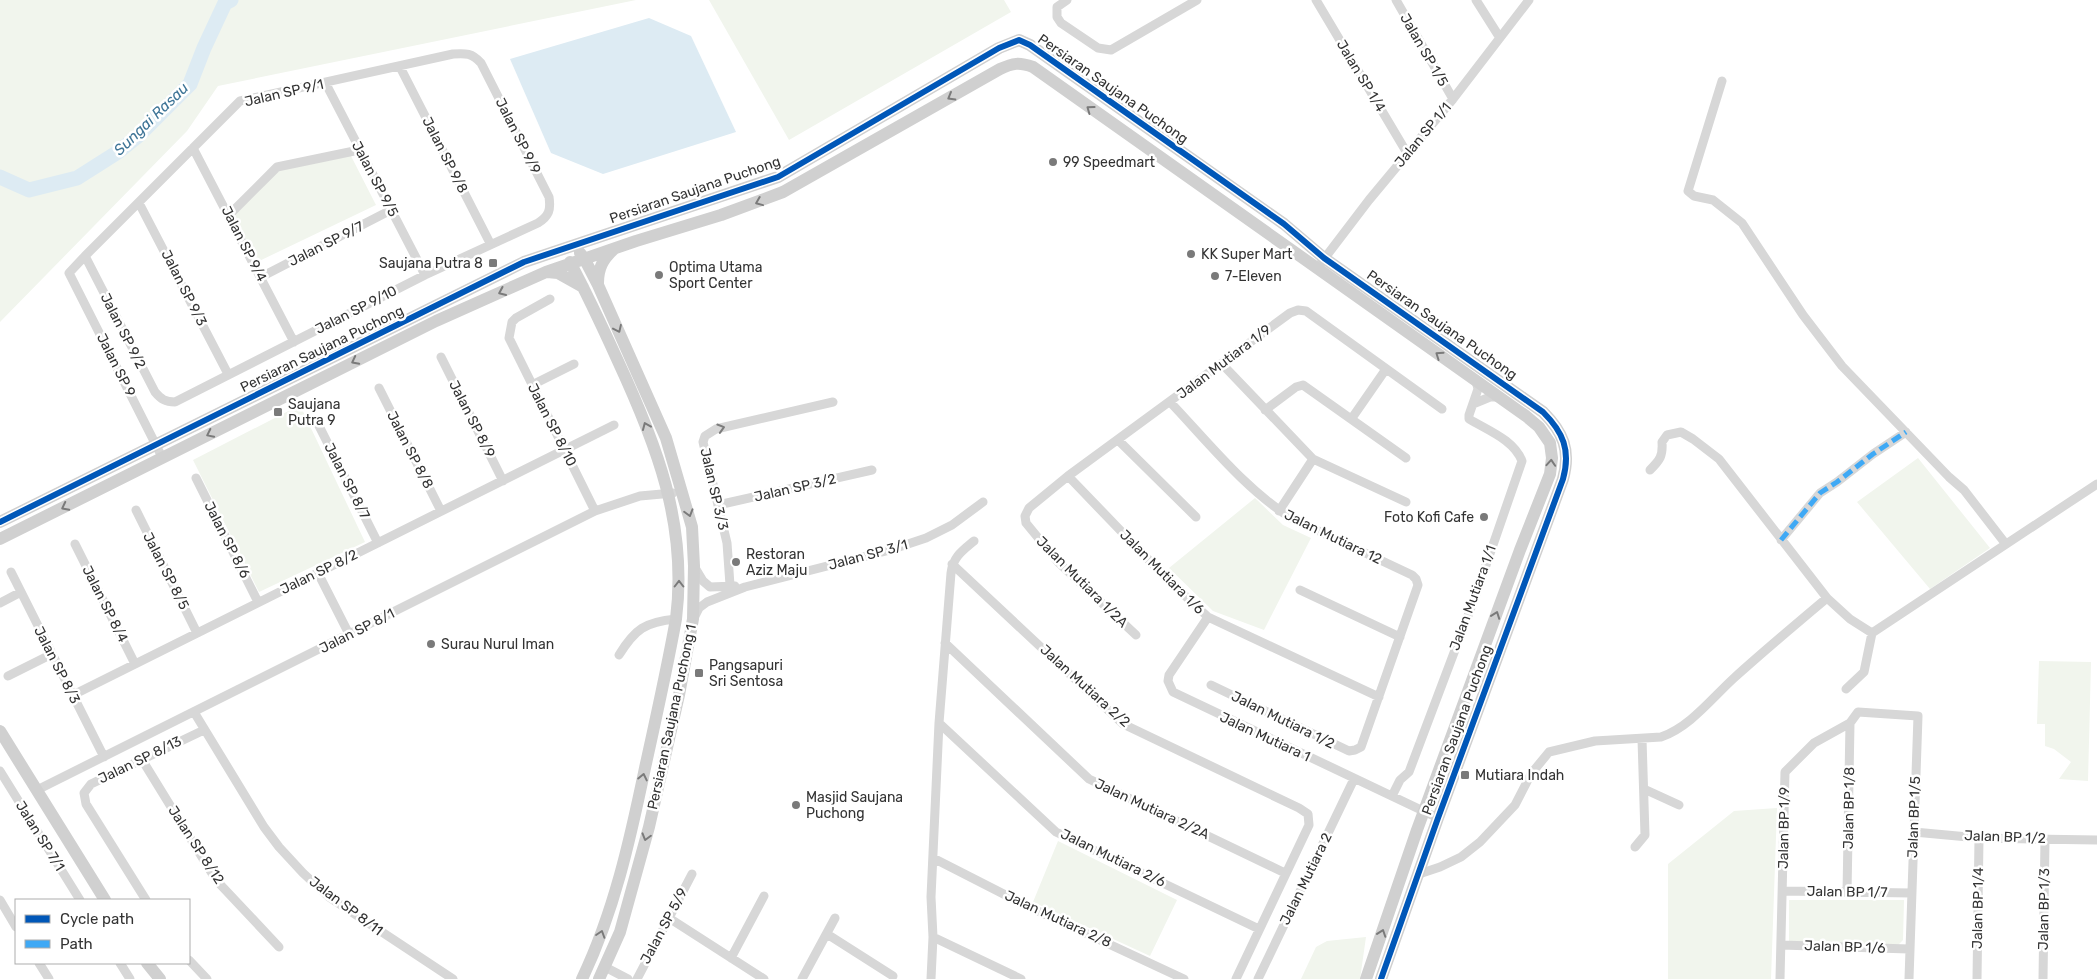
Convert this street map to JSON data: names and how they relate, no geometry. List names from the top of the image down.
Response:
{
  "streets": {
    "street": [
      "Jalan SP 1/5",
      "Jalan SP 1/4",
      "Persiaran Saujana Puchong",
      "Jalan SP 9/1",
      "Jalan SP 1/1",
      "Jalan SP 9/9",
      "Jalan SP 9/8",
      "Jalan SP 9/5",
      "Jalan SP 9/4",
      "Jalan SP 9/7",
      "Jalan SP 9/3",
      "Jalan SP 9/10",
      "Jalan SP 9/2",
      "Jalan Mutiara 1/9",
      "Jalan SP 9",
      "Jalan SP 8/9",
      "Jalan SP 8/10",
      "Jalan SP 8/8",
      "Jalan SP 8/7",
      "Jalan SP 3/2",
      "Jalan SP 3/3",
      "Jalan Mutiara 12",
      "Jalan SP 8/6",
      "Jalan SP 3/1",
      "Jalan SP 8/5",
      "Jalan SP 8/2",
      "Jalan Mutiara 1/6",
      "Jalan Mutiara 1/2A",
      "Jalan Mutiara 1/1",
      "Jalan SP 8/4",
      "Jalan SP 8/1",
      "Jalan SP 8/3",
      "Jalan Mutiara 2/2",
      "Persiaran Saujana Puchong 1",
      "Jalan Mutiara 1/2",
      "Jalan Mutiara 1",
      "Jalan SP 8/13",
      "Jalan BP 1/8",
      "Jalan Mutiara 2/2A",
      "Jalan BP 1/5",
      "Jalan BP 1/9",
      "Jalan SP 7/1",
      "Jalan BP 1/2",
      "Jalan SP 8/12",
      "Jalan Mutiara 2/6",
      "Jalan Mutiara 2",
      "Jalan BP 1/7",
      "Jalan SP 8/11",
      "Jalan BP 1/4",
      "Jalan BP 1/3",
      "Jalan Mutiara 2/8",
      "Jalan SP 5/9",
      "Jalan BP 1/6"
    ]
  },
  "crossings": [
    ["Jalan SP 1/5", "Jalan SP 1/1"],
    ["Jalan SP 1/4", "Jalan SP 1/1"],
    ["Persiaran Saujana Puchong", "Jalan SP 1/1"],
    ["Persiaran Saujana Puchong", "Jalan SP 9"],
    ["Persiaran Saujana Puchong", "Persiaran Saujana Puchong 1"],
    ["Persiaran Saujana Puchong", "Jalan Mutiara 1"],
    ["Jalan SP 9/1", "Jalan SP 9/9"],
    ["Jalan SP 9/1", "Jalan SP 9/8"],
    ["Jalan SP 9/1", "Jalan SP 9/5"],
    ["Jalan SP 9/1", "Jalan SP 9/4"],
    ["Jalan SP 9/1", "Jalan SP 9/3"],
    ["Jalan SP 9/1", "Jalan SP 9/2"],
    ["Jalan SP 9/1", "Jalan SP 9"],
    ["Jalan SP 9/9", "Jalan SP 9/10"],
    ["Jalan SP 9/8", "Jalan SP 9/10"],
    ["Jalan SP 9/5", "Jalan SP 9/7"],
    ["Jalan SP 9/5", "Jalan SP 9/10"],
    ["Jalan SP 9/4", "Jalan SP 9/7"],
    ["Jalan SP 9/4", "Jalan SP 9/10"],
    ["Jalan SP 9/3", "Jalan SP 9/10"],
    ["Jalan SP 9/10", "Jalan SP 9/2"],
    ["Jalan Mutiara 1/9", "Jalan Mutiara 12"],
    ["Jalan Mutiara 1/9", "Jalan Mutiara 1/6"],
    ["Jalan Mutiara 1/9", "Jalan Mutiara 1/2A"],
    ["Jalan SP 8/9", "Jalan SP 8/2"],
    ["Jalan SP 8/10", "Jalan SP 8/2"],
    ["Jalan SP 8/10", "Jalan SP 8/1"],
    ["Jalan SP 8/8", "Jalan SP 8/2"],
    ["Jalan SP 8/7", "Jalan SP 8/2"],
    ["Jalan SP 3/2", "Jalan SP 3/3"],
    ["Jalan SP 3/3", "Jalan SP 3/1"],
    ["Jalan SP 8/6", "Jalan SP 8/2"],
    ["Jalan SP 3/1", "Persiaran Saujana Puchong 1"],
    ["Jalan SP 8/5", "Jalan SP 8/2"],
    ["Jalan SP 8/2", "Jalan SP 8/4"],
    ["Jalan SP 8/2", "Jalan SP 8/3"],
    ["Jalan Mutiara 1/6", "Jalan Mutiara 1/2"],
    ["Jalan Mutiara 1/6", "Jalan Mutiara 1"],
    ["Jalan Mutiara 1/1", "Jalan Mutiara 1"],
    ["Jalan SP 8/1", "Jalan SP 8/3"],
    ["Jalan SP 8/1", "Persiaran Saujana Puchong 1"],
    ["Jalan SP 8/1", "Jalan SP 8/11"],
    ["Jalan Mutiara 2/2", "Jalan Mutiara 2/2A"],
    ["Jalan Mutiara 1", "Jalan Mutiara 2"],
    ["Jalan SP 8/13", "Jalan SP 8/12"],
    ["Jalan SP 8/13", "Jalan SP 8/11"],
    ["Jalan BP 1/8", "Jalan BP 1/9"],
    ["Jalan BP 1/8", "Jalan BP 1/7"],
    ["Jalan BP 1/5", "Jalan BP 1/9"],
    ["Jalan BP 1/5", "Jalan BP 1/2"],
    ["Jalan BP 1/5", "Jalan BP 1/7"],
    ["Jalan BP 1/5", "Jalan BP 1/6"],
    ["Jalan BP 1/9", "Jalan BP 1/7"],
    ["Jalan BP 1/9", "Jalan BP 1/6"],
    ["Jalan BP 1/2", "Jalan BP 1/4"],
    ["Jalan BP 1/2", "Jalan BP 1/3"]
  ],
  "water": ["Sungai Rasau"],
  "places": {
    "other": [
      "99 Speedmart",
      "KK Super Mart",
      "Optima Utama Sport Center",
      "7-Eleven",
      "Foto Kofi Cafe",
      "Restoran Aziz Maju",
      "Surau Nurul Iman",
      "Masjid Saujana Puchong"
    ],
    "transit": [
      "Saujana Putra 8",
      "Saujana Putra 9",
      "Pangsapuri Sri Sentosa",
      "Mutiara Indah"
    ]
  },
  "legend": ["Cycle path", "Path"]
}
